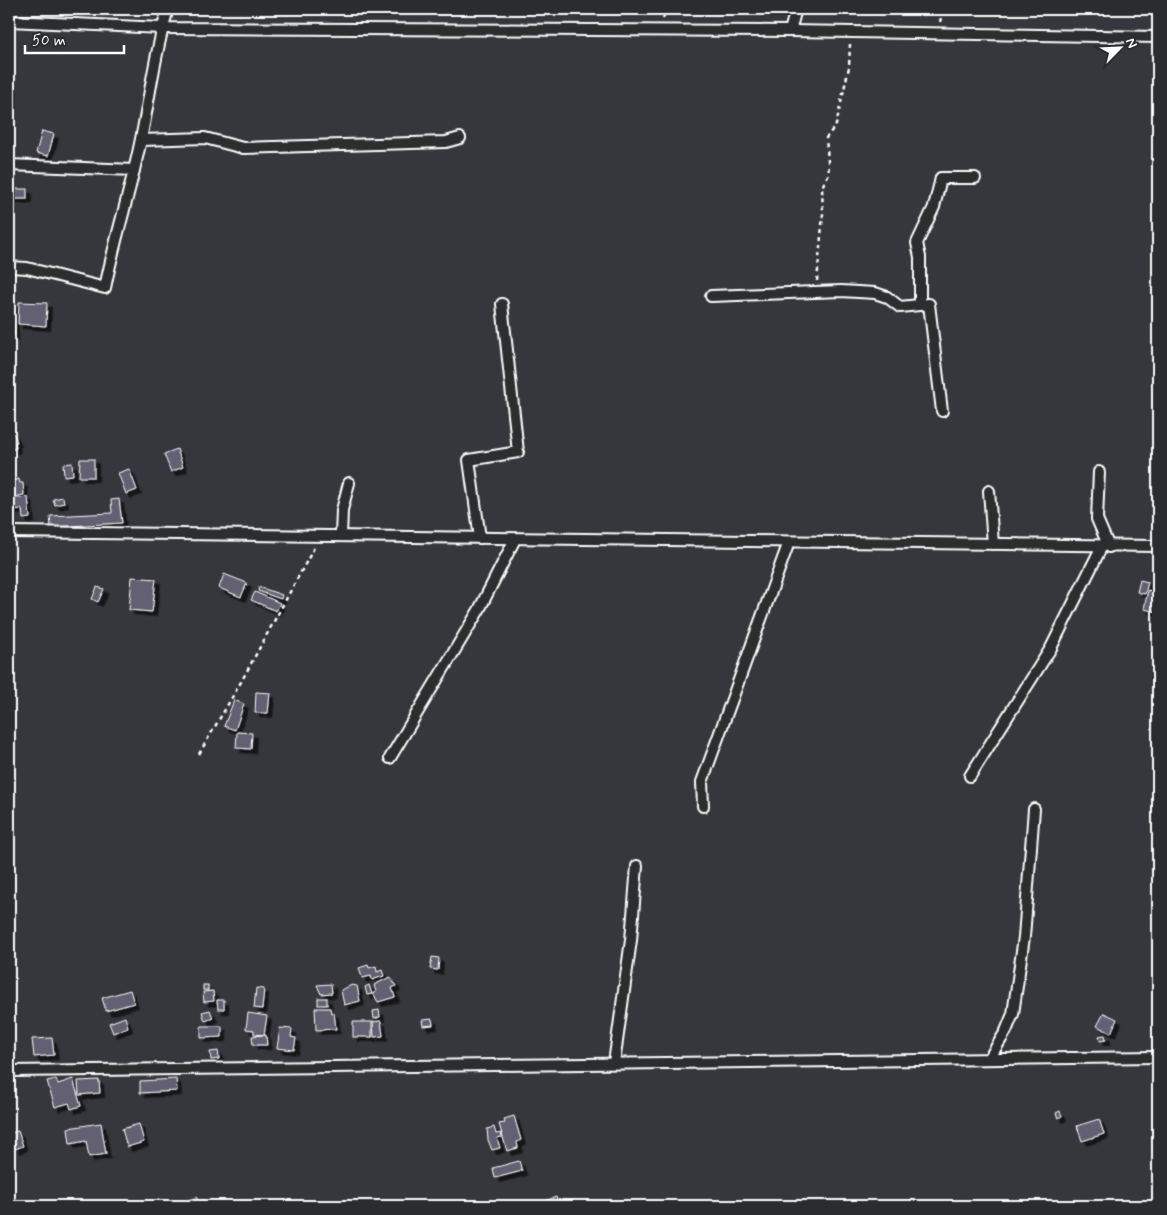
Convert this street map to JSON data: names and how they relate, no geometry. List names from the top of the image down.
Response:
{
  "scale_bar": "50 m",
  "north": "top right"
}
